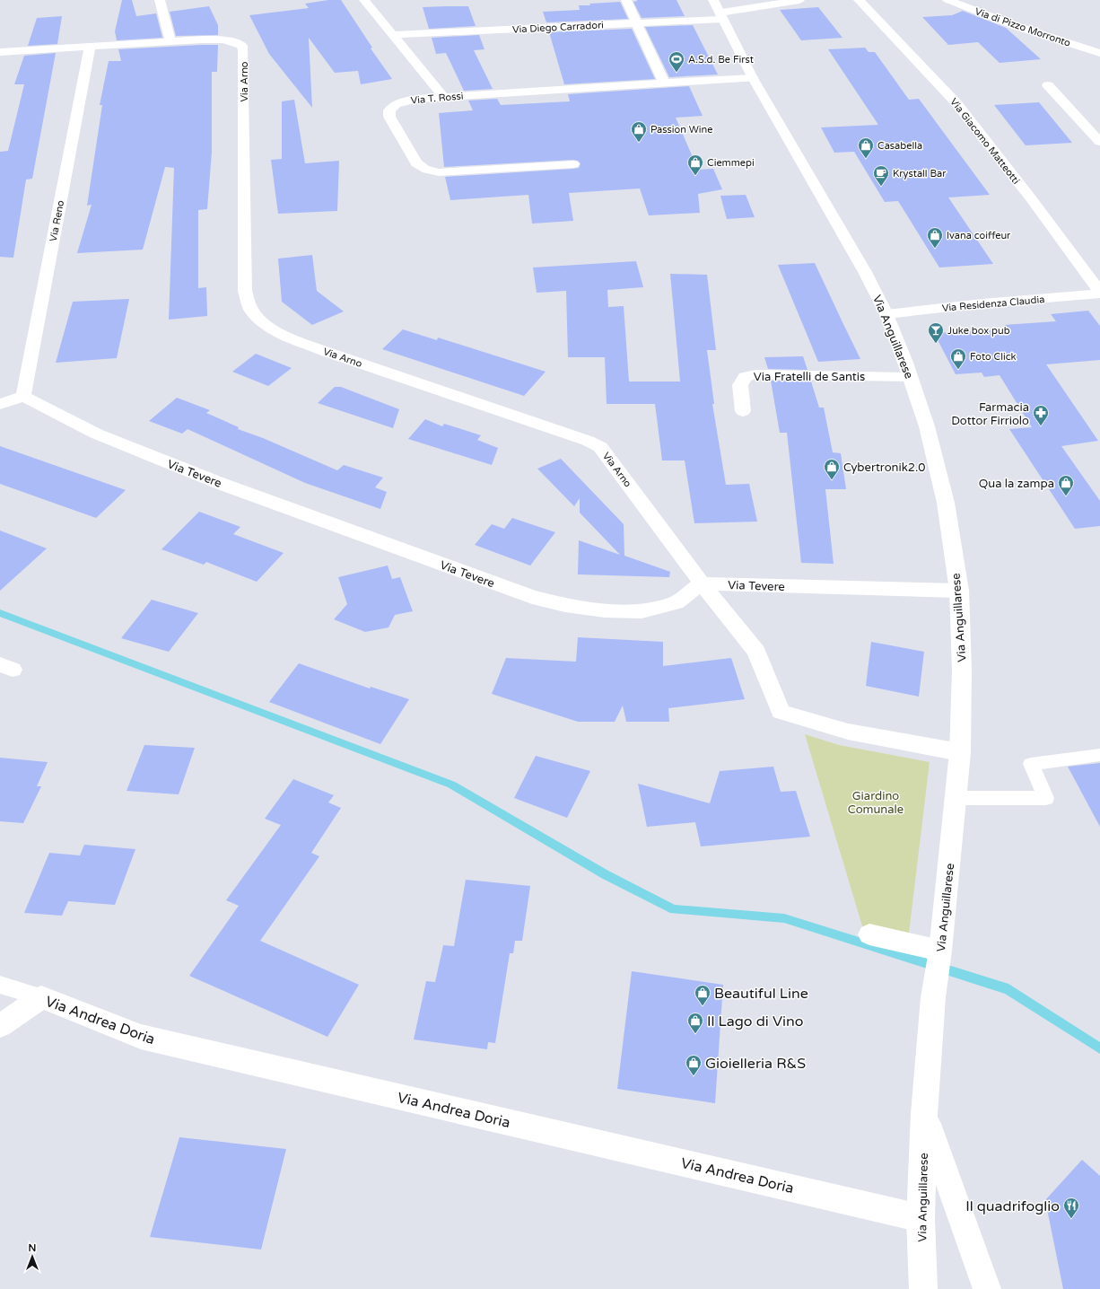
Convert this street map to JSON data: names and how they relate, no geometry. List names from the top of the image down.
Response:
{
  "streets": {
    "street": [
      "Via Diego Carradori",
      "Via di Pizzo Morronto",
      "Via Arno",
      "Via T. Rossi",
      "Via Giacomo Matteotti",
      "Via Reno",
      "Via Residenza Claudia",
      "Via Anguillarese",
      "Via Fratelli de Santis",
      "Via Tevere",
      "Via Andrea Doria"
    ]
  },
  "crossings": [
    ["Via Diego Carradori", "Via Anguillarese"],
    ["Via Arno", "Via Tevere"],
    ["Via T. Rossi", "Via Anguillarese"],
    ["Via Giacomo Matteotti", "Via Residenza Claudia"],
    ["Via Reno", "Via Tevere"],
    ["Via Residenza Claudia", "Via Anguillarese"],
    ["Via Anguillarese", "Via Fratelli de Santis"],
    ["Via Anguillarese", "Via Tevere"],
    ["Via Anguillarese", "Via Andrea Doria"]
  ],
  "parks": ["Giardino Comunale"],
  "places": {
    "sports": ["A.S.d. Be First"],
    "shop": [
      "Passion Wine",
      "Casabella",
      "Ciemmepi",
      "Ivana coiffeur",
      "Foto Click",
      "Cybertronik2.0",
      "Qua la zampa",
      "Beautiful Line",
      "Il Lago di Vino",
      "Gioielleria R&S"
    ],
    "cafe": ["Krystall Bar"],
    "bar": ["Juke box pub"],
    "pharmacy": ["Farmacia Dottor Firriolo"],
    "restaurant": ["Il quadrifoglio"]
  },
  "north": "top"
}
